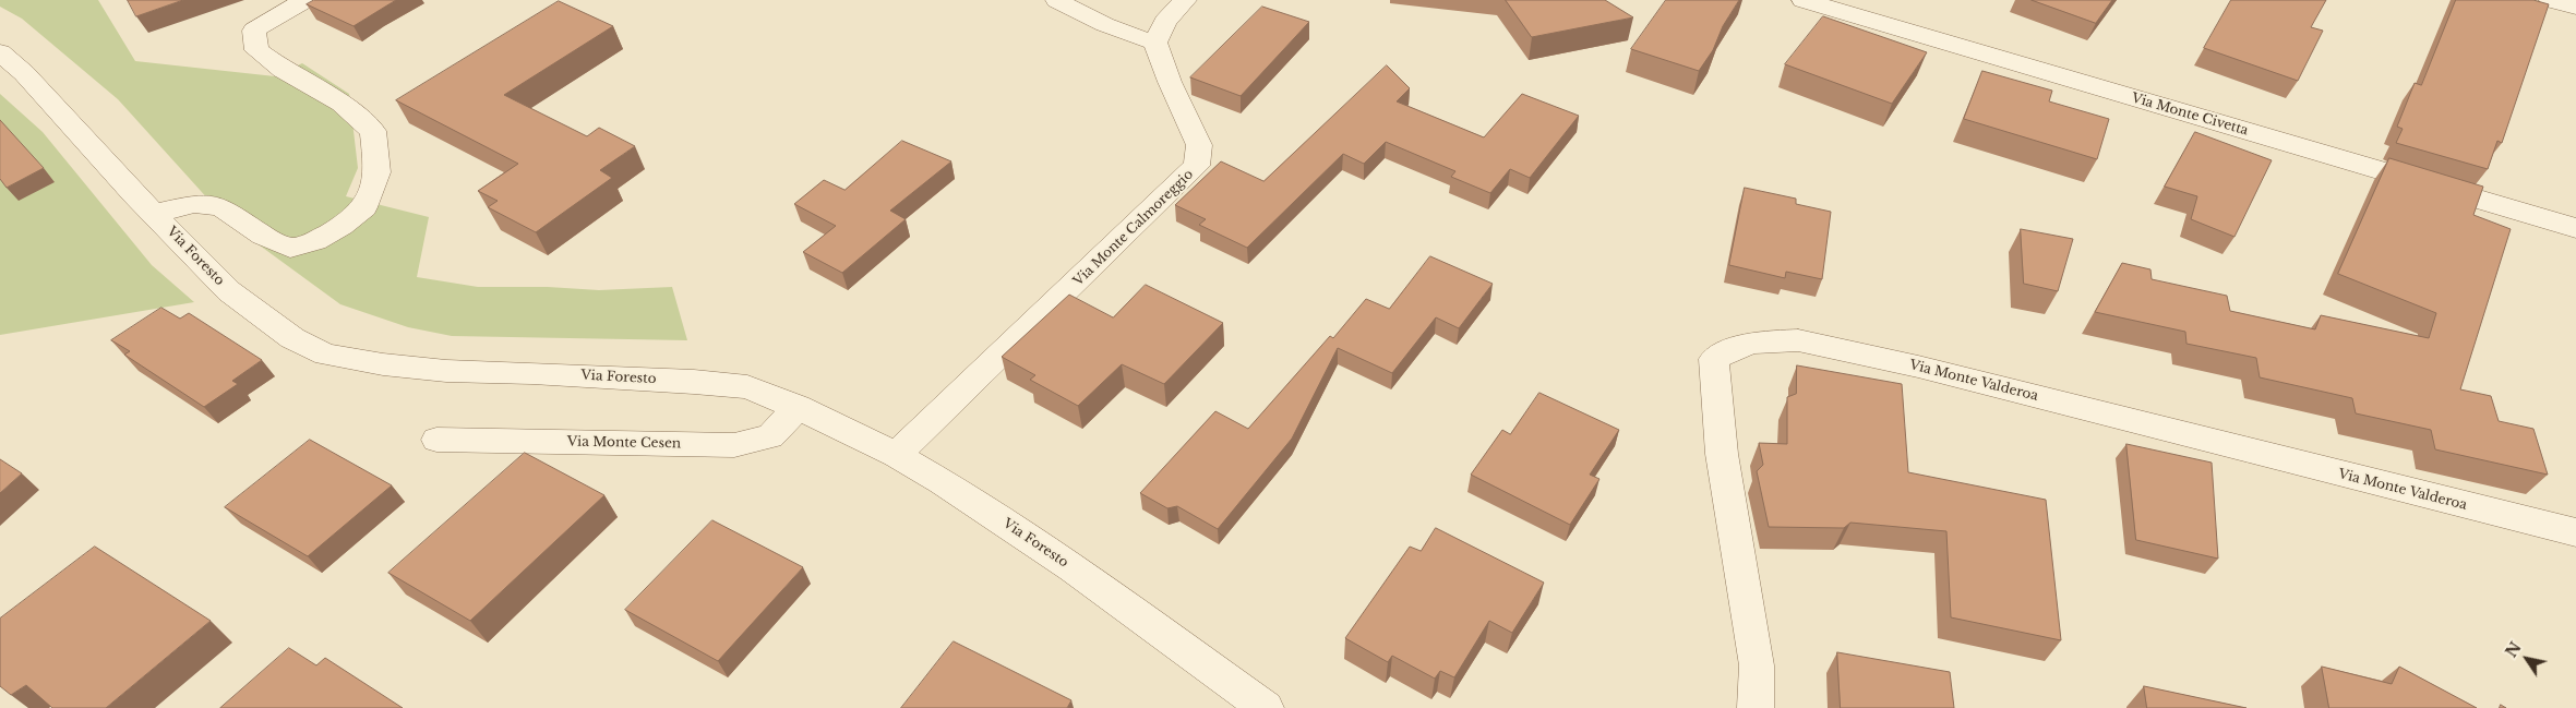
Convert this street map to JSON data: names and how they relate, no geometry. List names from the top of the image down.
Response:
{
  "streets": {
    "street": [
      "Via Monte Civetta",
      "Via Monte Calmoreggio",
      "Via Foresto",
      "Via Monte Valderoa",
      "Via Monte Cesen"
    ]
  },
  "crossings": [
    ["Via Monte Calmoreggio", "Via Foresto"],
    ["Via Foresto", "Via Monte Cesen"]
  ],
  "north": "top left"
}
